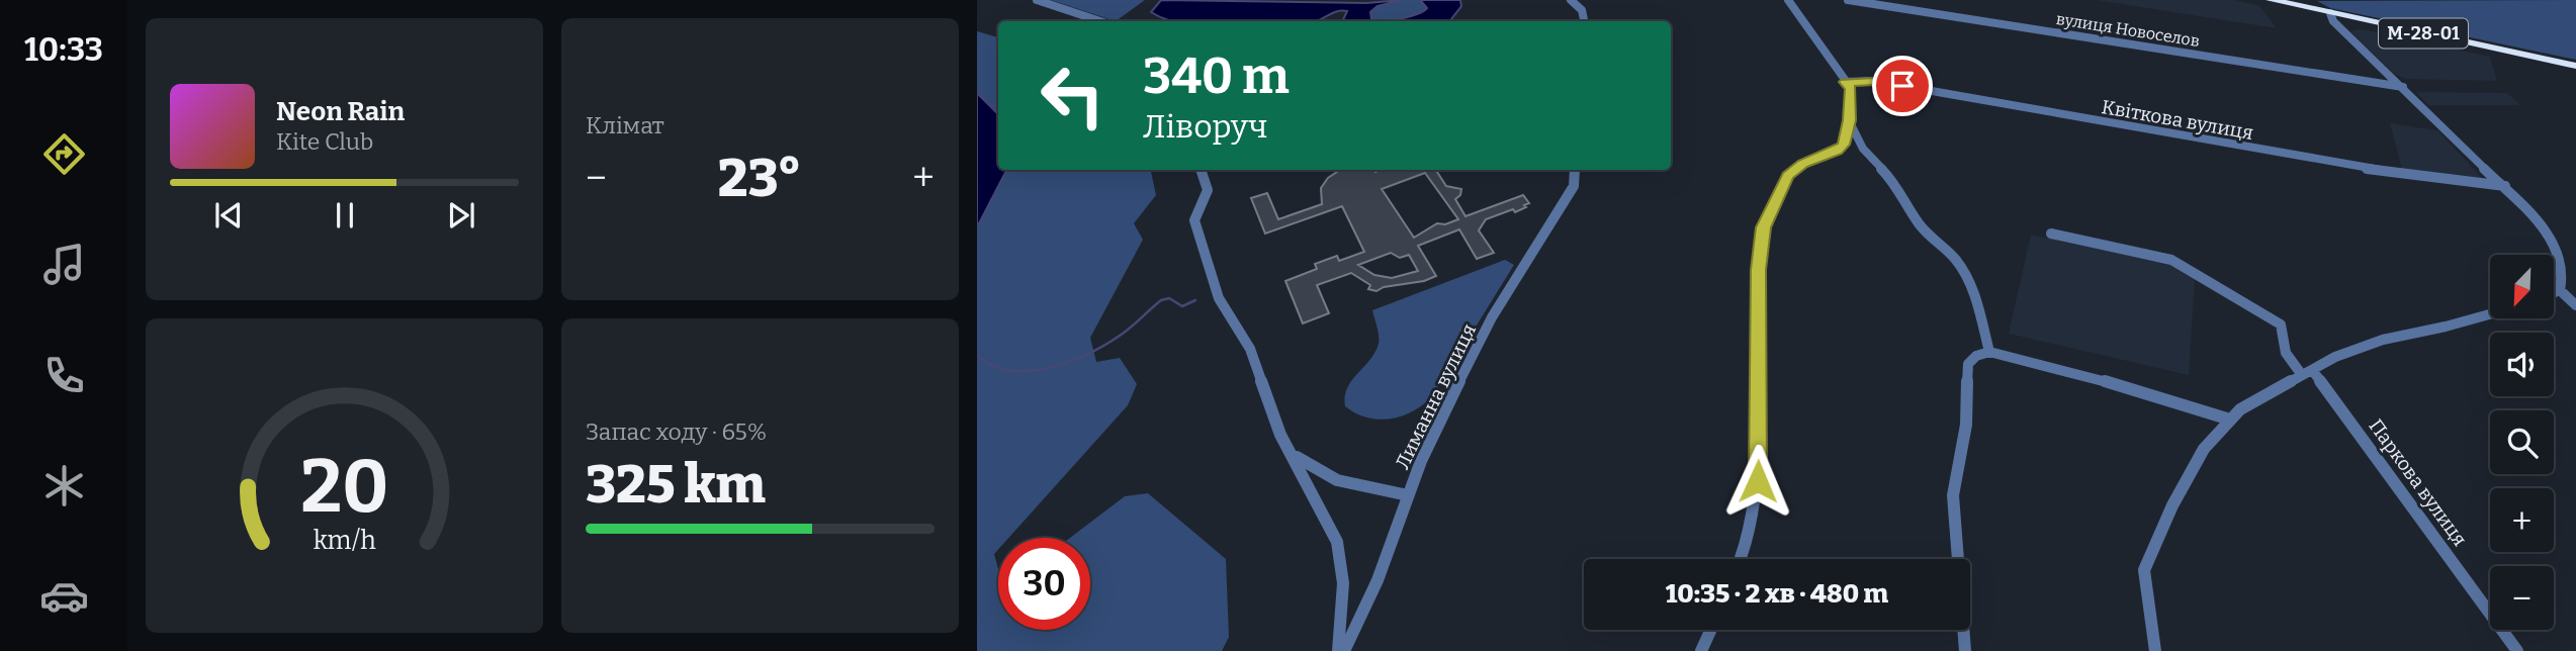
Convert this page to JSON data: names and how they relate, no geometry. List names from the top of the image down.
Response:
{
  "streets": {
    "highway": ["М-28-01"],
    "street": [
      "вулиця Новоселов",
      "Квіткова вулиця",
      "Лиманна вулиця",
      "Паркова вулиця"
    ]
  },
  "north": "bottom left",
  "page": {
    "tabs": "10:33",
    "tile": [
      "Клімат",
      ["Запас ходу · 65%", "325 km"]
    ],
    "turn": ["340 m", "Ліворуч"],
    "song": ["Neon Rain", "Kite Club"],
    "heat": ["−", "23°", "+"],
    "map_buttons": ["+", "−"],
    "limit": "30",
    "trip": "10:35 · 2 хв · 480 m",
    "gauge": ["20", "km/h"]
  }
}
